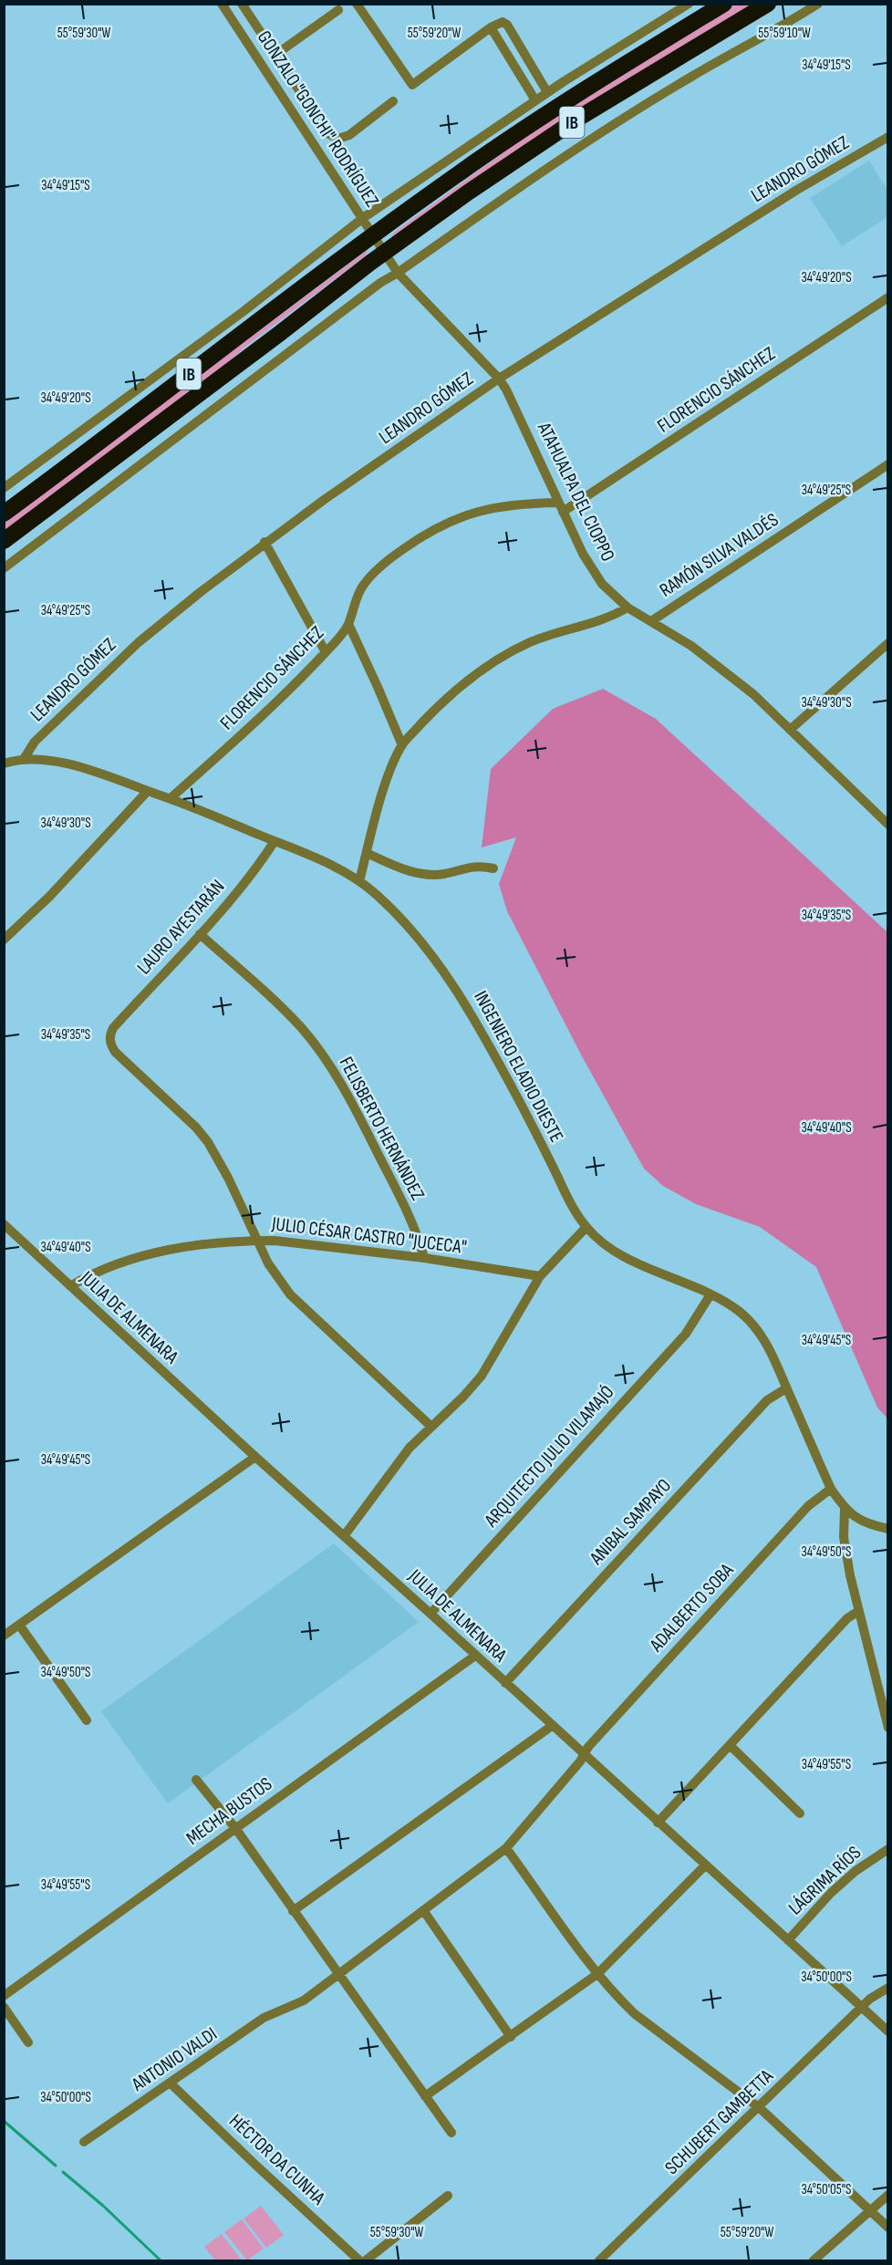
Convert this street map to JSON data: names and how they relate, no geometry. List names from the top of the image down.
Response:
{
  "streets": {
    "highway": ["IB"],
    "street": [
      "GONZALO \"GONCHI\" RODRÍGUEZ",
      "LEANDRO GÓMEZ",
      "FLORENCIO SÁNCHEZ",
      "ATAHUALPA DEL CIOPPO",
      "RAMÓN SILVA VALDÉS",
      "LAURO AYESTARÁN",
      "INGENIERO ELADIO DIESTE",
      "FELISBERTO HERNÁNDEZ",
      "JULIO CÉSAR CASTRO \"JUCECA\"",
      "JULIA DE ALMENARA",
      "ARQUITECTO JULIO VILAMAJÓ",
      "ANIBAL SAMPAYO",
      "ADALBERTO SOBA",
      "MECHA BUSTOS",
      "LÁGRIMA RÍOS",
      "ANTONIO VALDI",
      "SCHUBERT GAMBETTA",
      "HÉCTOR DA CUNHA"
    ]
  },
  "crossings": [
    ["GONZALO \"GONCHI\" RODRÍGUEZ", "IB"],
    ["GONZALO \"GONCHI\" RODRÍGUEZ", "ATAHUALPA DEL CIOPPO"],
    ["IB", "ATAHUALPA DEL CIOPPO"],
    ["LEANDRO GÓMEZ", "ATAHUALPA DEL CIOPPO"],
    ["LEANDRO GÓMEZ", "INGENIERO ELADIO DIESTE"],
    ["FLORENCIO SÁNCHEZ", "ATAHUALPA DEL CIOPPO"],
    ["FLORENCIO SÁNCHEZ", "INGENIERO ELADIO DIESTE"],
    ["ATAHUALPA DEL CIOPPO", "RAMÓN SILVA VALDÉS"],
    ["LAURO AYESTARÁN", "INGENIERO ELADIO DIESTE"],
    ["LAURO AYESTARÁN", "FELISBERTO HERNÁNDEZ"],
    ["LAURO AYESTARÁN", "JULIO CÉSAR CASTRO \"JUCECA\""],
    ["INGENIERO ELADIO DIESTE", "ARQUITECTO JULIO VILAMAJÓ"],
    ["INGENIERO ELADIO DIESTE", "ANIBAL SAMPAYO"],
    ["INGENIERO ELADIO DIESTE", "ADALBERTO SOBA"],
    ["FELISBERTO HERNÁNDEZ", "JULIO CÉSAR CASTRO \"JUCECA\""],
    ["JULIO CÉSAR CASTRO \"JUCECA\"", "JULIA DE ALMENARA"],
    ["JULIA DE ALMENARA", "ARQUITECTO JULIO VILAMAJÓ"],
    ["JULIA DE ALMENARA", "ANIBAL SAMPAYO"],
    ["JULIA DE ALMENARA", "ADALBERTO SOBA"],
    ["JULIA DE ALMENARA", "MECHA BUSTOS"],
    ["JULIA DE ALMENARA", "LÁGRIMA RÍOS"],
    ["JULIA DE ALMENARA", "SCHUBERT GAMBETTA"],
    ["ADALBERTO SOBA", "ANTONIO VALDI"],
    ["ANTONIO VALDI", "HÉCTOR DA CUNHA"]
  ],
  "coordinates": [
    "55°59'30\"W",
    "55°59'20\"W",
    "55°59'10\"W",
    "34°49'15\"S",
    "34°49'20\"S",
    "34°49'25\"S",
    "34°49'30\"S",
    "34°49'35\"S",
    "34°49'40\"S",
    "34°49'45\"S",
    "34°49'50\"S",
    "34°49'55\"S",
    "34°50'00\"S",
    "34°50'05\"S"
  ]
}
